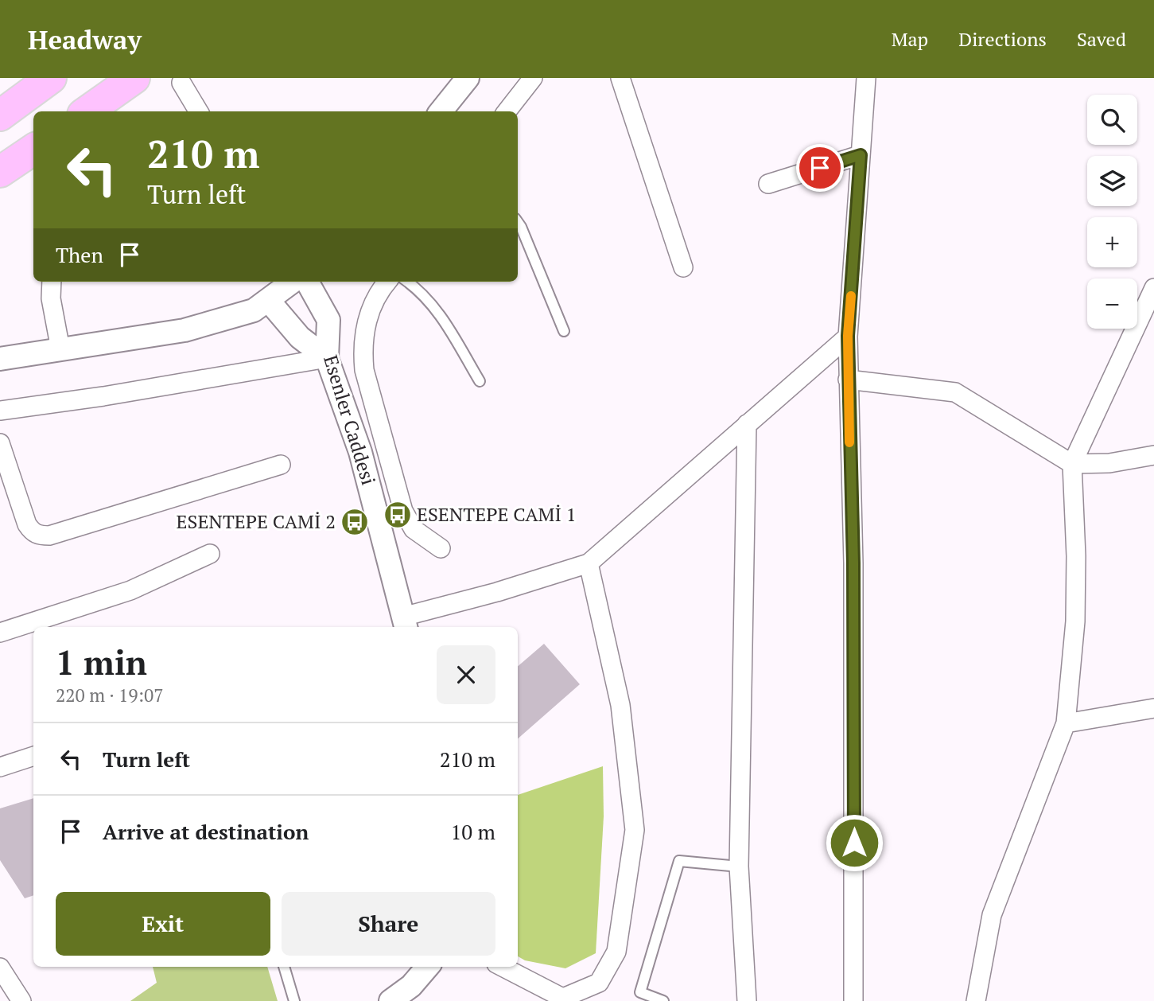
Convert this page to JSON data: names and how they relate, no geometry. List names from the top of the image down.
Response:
{
  "streets": {
    "street": ["Esenler Caddesi"]
  },
  "places": {
    "bus stop": ["ESENTEPE CAMİ 1", "ESENTEPE CAMİ 2"]
  },
  "page": {
    "header": "Headway",
    "nav": ["Map", "Directions", "Saved"],
    "map_buttons": ["+", "−"],
    "turn": ["210 m", "Turn left"],
    "then": "Then",
    "heading": ["1 min", "220 m · 19:07"],
    "list": [
      {
        "name": "Turn left",
        "value": "210 m"
      },
      {
        "name": "Arrive at destination",
        "value": "10 m"
      }
    ],
    "buttons": ["Exit", "Share"]
  }
}
